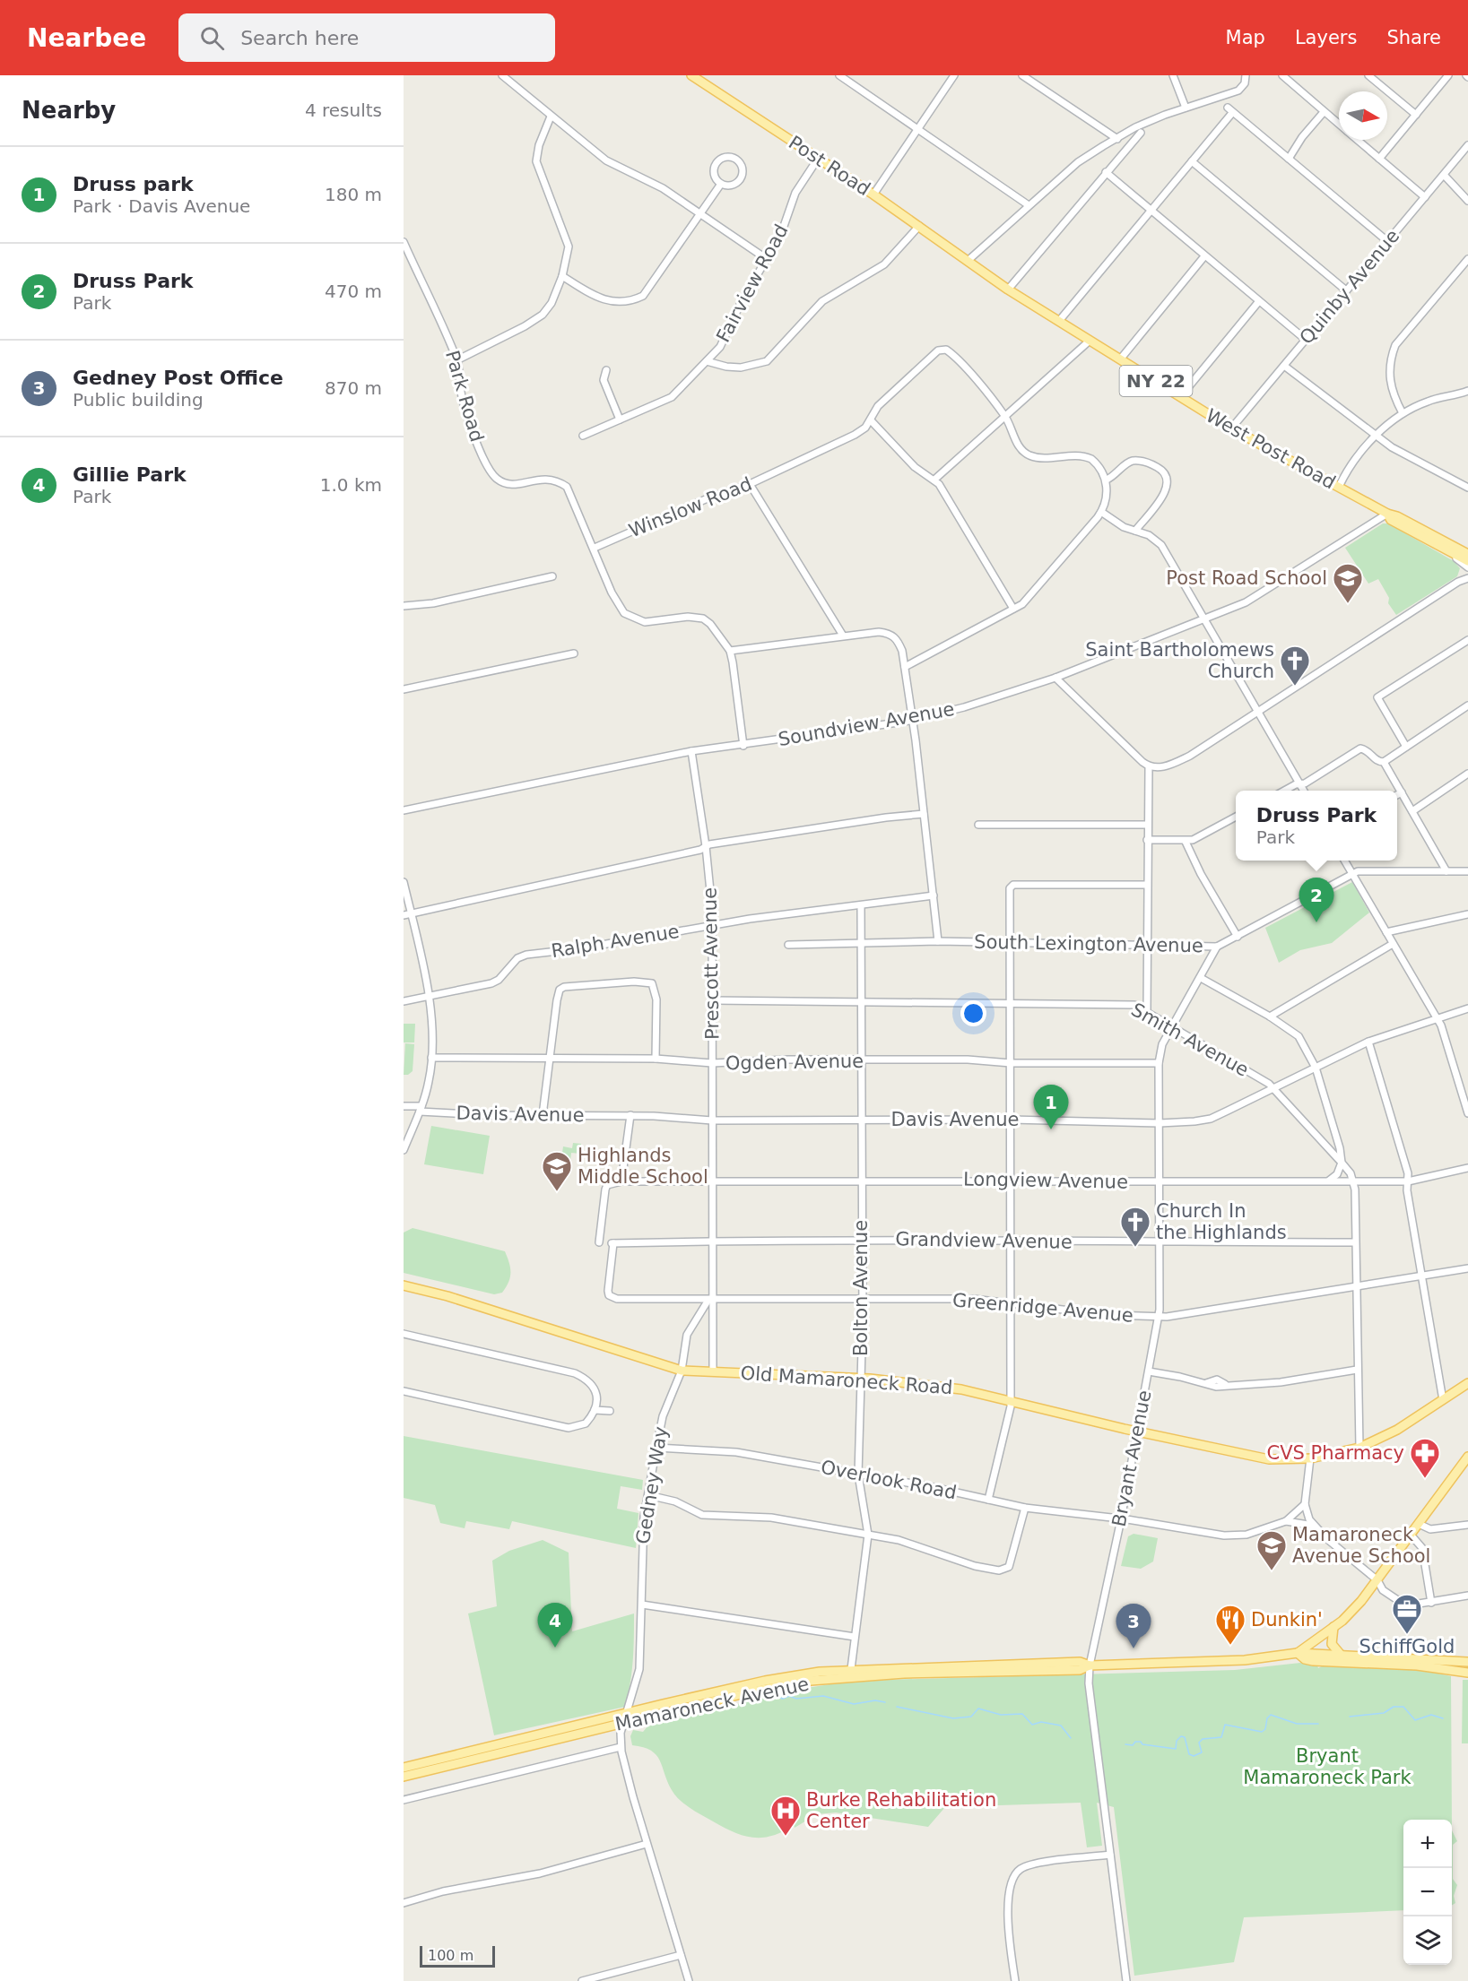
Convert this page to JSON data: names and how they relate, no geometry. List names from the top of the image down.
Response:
{
  "streets": {
    "main road": [
      "Post Road",
      "NY 22",
      "West Post Road",
      "Old Mamaroneck Road",
      "Mamaroneck Avenue"
    ],
    "street": [
      "Fairview Road",
      "Quinby Avenue",
      "Park Road",
      "Winslow Road",
      "Soundview Avenue",
      "Ralph Avenue",
      "South Lexington Avenue",
      "Prescott Avenue",
      "Smith Avenue",
      "Ogden Avenue",
      "Davis Avenue",
      "Longview Avenue",
      "Grandview Avenue",
      "Bolton Avenue",
      "Greenridge Avenue",
      "Bryant Avenue",
      "Overlook Road",
      "Gedney Way"
    ]
  },
  "crossings": [
    ["Post Road", "Fairview Road"],
    ["Post Road", "West Post Road"],
    ["Quinby Avenue", "West Post Road"],
    ["Park Road", "Winslow Road"],
    ["West Post Road", "Soundview Avenue"],
    ["Soundview Avenue", "Prescott Avenue"],
    ["Ralph Avenue", "Prescott Avenue"],
    ["Ralph Avenue", "Bolton Avenue"],
    ["South Lexington Avenue", "Bolton Avenue"],
    ["South Lexington Avenue", "Bryant Avenue"],
    ["Prescott Avenue", "Smith Avenue"],
    ["Prescott Avenue", "Ogden Avenue"],
    ["Prescott Avenue", "Davis Avenue"],
    ["Prescott Avenue", "Longview Avenue"],
    ["Prescott Avenue", "Grandview Avenue"],
    ["Prescott Avenue", "Greenridge Avenue"],
    ["Prescott Avenue", "Old Mamaroneck Road"],
    ["Prescott Avenue", "Gedney Way"],
    ["Smith Avenue", "Davis Avenue"],
    ["Smith Avenue", "Bolton Avenue"],
    ["Smith Avenue", "Bryant Avenue"],
    ["Ogden Avenue", "Bolton Avenue"],
    ["Ogden Avenue", "Bryant Avenue"],
    ["Davis Avenue", "Bolton Avenue"],
    ["Davis Avenue", "Bryant Avenue"],
    ["Longview Avenue", "Bolton Avenue"],
    ["Longview Avenue", "Bryant Avenue"],
    ["Grandview Avenue", "Bolton Avenue"],
    ["Grandview Avenue", "Greenridge Avenue"],
    ["Grandview Avenue", "Bryant Avenue"],
    ["Bolton Avenue", "Greenridge Avenue"],
    ["Bolton Avenue", "Old Mamaroneck Road"],
    ["Bolton Avenue", "Overlook Road"],
    ["Bolton Avenue", "Mamaroneck Avenue"],
    ["Greenridge Avenue", "Bryant Avenue"],
    ["Greenridge Avenue", "Gedney Way"],
    ["Old Mamaroneck Road", "Bryant Avenue"],
    ["Old Mamaroneck Road", "Gedney Way"],
    ["Bryant Avenue", "Overlook Road"],
    ["Bryant Avenue", "Mamaroneck Avenue"],
    ["Overlook Road", "Gedney Way"],
    ["Gedney Way", "Mamaroneck Avenue"]
  ],
  "parks": ["Bryant Mamaroneck Park"],
  "places": {
    "school or university": ["Post Road School", "Highlands Middle School", "Mamaroneck Avenue School"],
    "church": ["Saint Bartholomews Church", "Church In the Highlands"],
    "pharmacy": ["CVS Pharmacy"],
    "office": ["SchiffGold"],
    "restaurant": ["Dunkin'"],
    "hospital": ["Burke Rehabilitation Center"]
  },
  "scale_bar": "100 m",
  "north": "right",
  "page": {
    "header": "Nearbee",
    "search": "Search here",
    "nav": ["Map", "Layers", "Share"],
    "heading": ["Nearby", "4 results"],
    "list": [
      {
        "mark": "1",
        "name": "Druss park",
        "note": "Park · Davis Avenue",
        "value": "180 m"
      },
      {
        "mark": "2",
        "name": "Druss Park",
        "note": "Park",
        "value": "470 m"
      },
      {
        "mark": "3",
        "name": "Gedney Post Office",
        "note": "Public building",
        "value": "870 m"
      },
      {
        "mark": "4",
        "name": "Gillie Park",
        "note": "Park",
        "value": "1.0 km"
      }
    ],
    "popup": ["Druss Park", "Park"],
    "pins": [
      "2",
      "1",
      "4",
      "3"
    ],
    "map_buttons": ["+", "−"],
    "scale": "100 m"
  }
}
